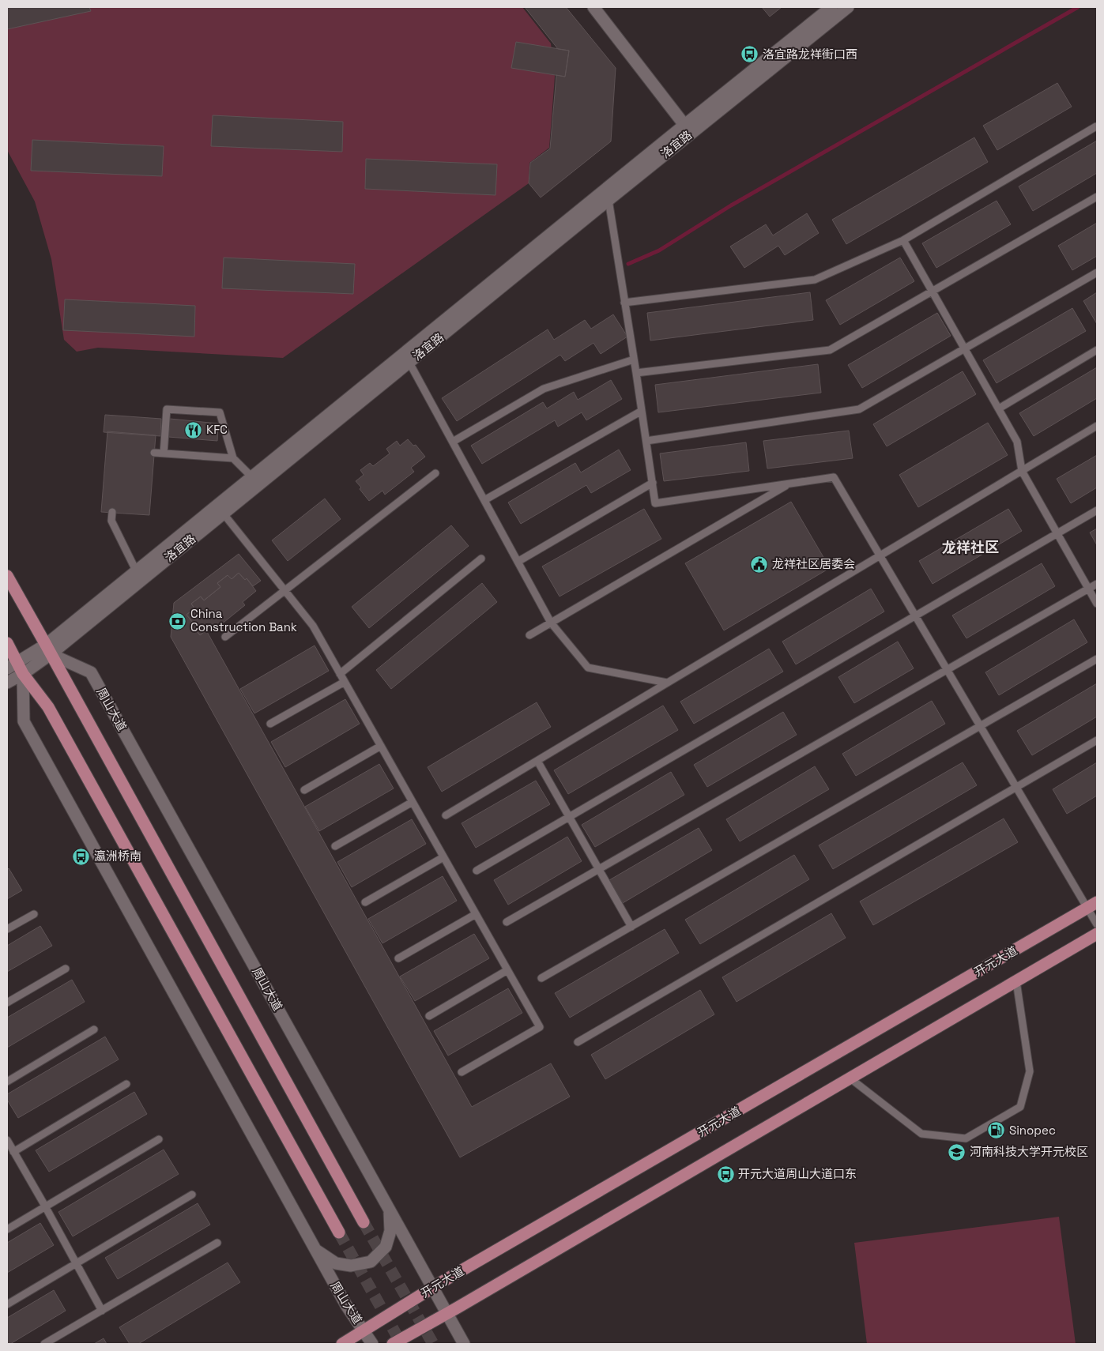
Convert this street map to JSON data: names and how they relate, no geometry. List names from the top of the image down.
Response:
{
  "streets": {
    "main road": ["周山大道", "开元大道"],
    "street": ["洛宜路"]
  },
  "crossings": [
    ["洛宜路", "周山大道"],
    ["周山大道", "开元大道"]
  ],
  "districts": ["龙祥社区"],
  "places": {
    "bus stop": ["洛宜路龙祥街口西", "瀛洲桥南", "开元大道周山大道口东"],
    "restaurant": ["KFC"],
    "public building": ["龙祥社区居委会"],
    "bank": ["China Construction Bank"],
    "fuel station": ["Sinopec"],
    "school or university": ["河南科技大学开元校区"]
  }
}
